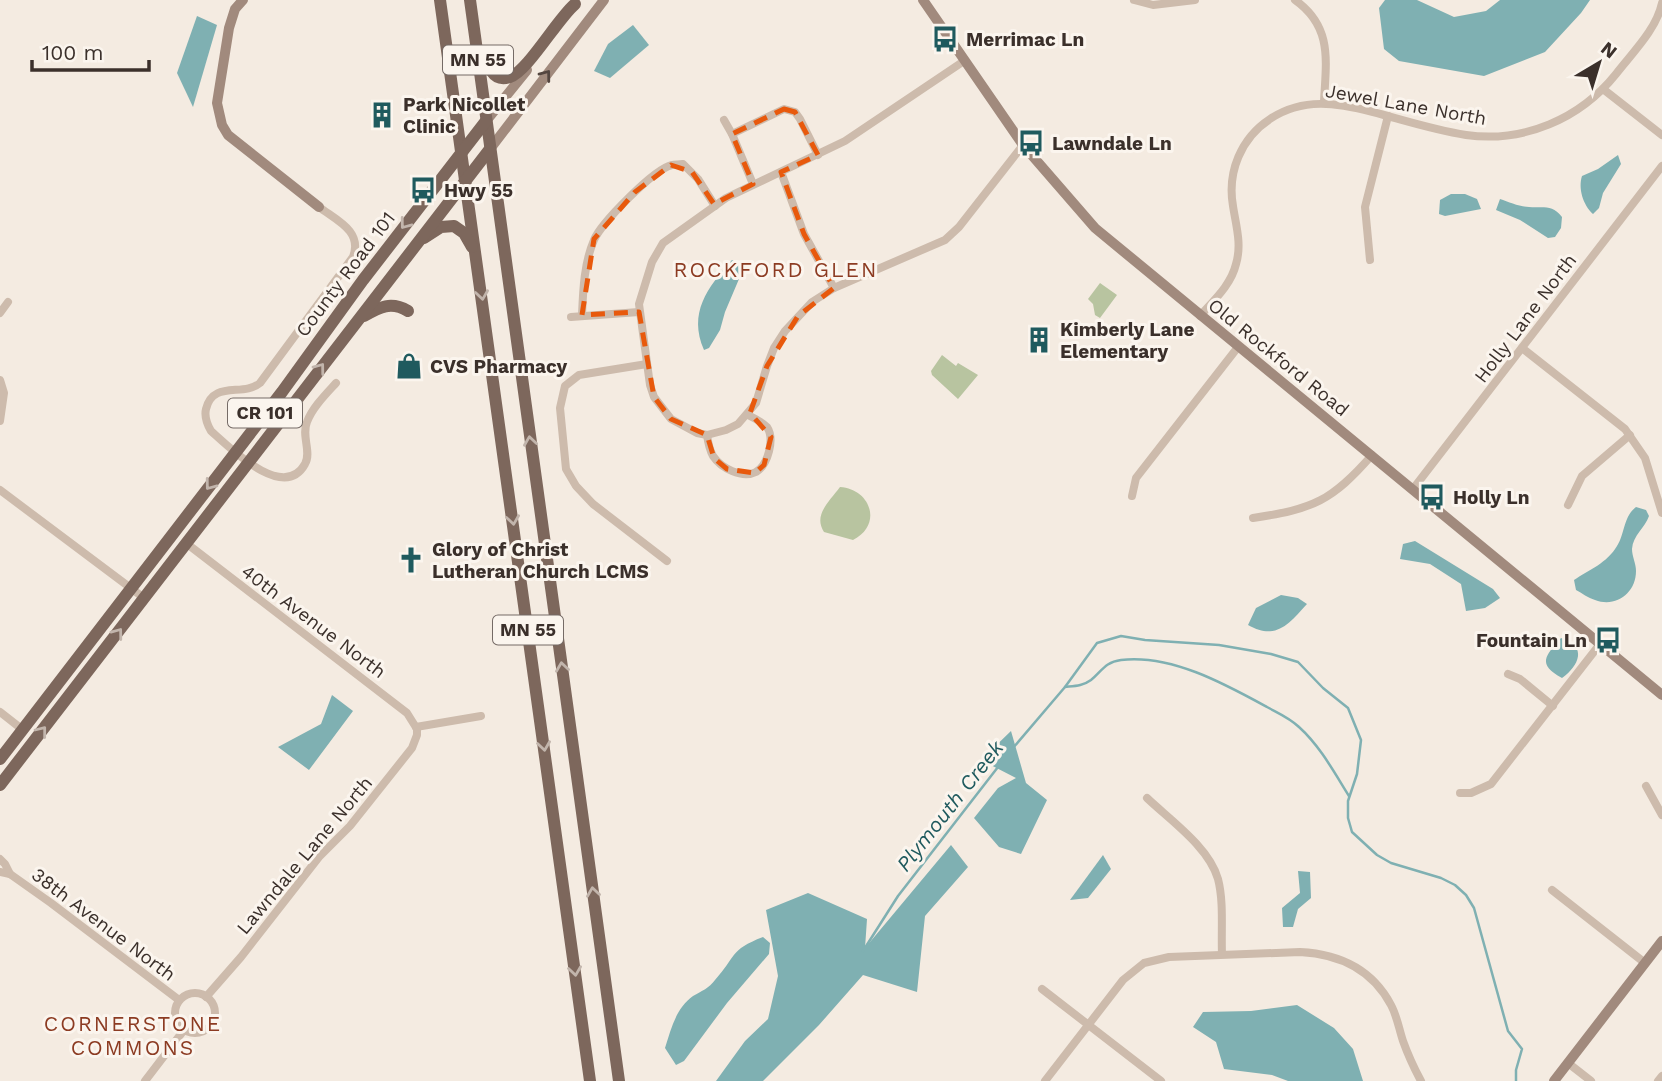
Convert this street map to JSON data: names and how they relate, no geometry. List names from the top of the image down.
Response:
{
  "streets": {
    "main road": ["MN 55", "County Road 101", "CR 101"],
    "street": [
      "Jewel Lane North",
      "Holly Lane North",
      "Old Rockford Road",
      "40th Avenue North",
      "Lawndale Lane North",
      "38th Avenue North"
    ]
  },
  "crossings": [
    ["MN 55", "County Road 101"],
    ["Jewel Lane North", "Old Rockford Road"],
    ["County Road 101", "40th Avenue North"],
    ["Holly Lane North", "Old Rockford Road"],
    ["40th Avenue North", "Lawndale Lane North"],
    ["Lawndale Lane North", "38th Avenue North"]
  ],
  "districts": ["ROCKFORD GLEN", "CORNERSTONE COMMONS"],
  "water": ["Plymouth Creek"],
  "places": {
    "bus stop": [
      "Merrimac Ln",
      "Lawndale Ln",
      "Hwy 55",
      "Holly Ln",
      "Fountain Ln"
    ],
    "building": ["Park Nicollet Clinic", "Kimberly Lane Elementary"],
    "shop": ["CVS Pharmacy"],
    "church": ["Glory of Christ Lutheran Church LCMS"]
  },
  "scale_bar": "100 m",
  "north": "top right"
}
